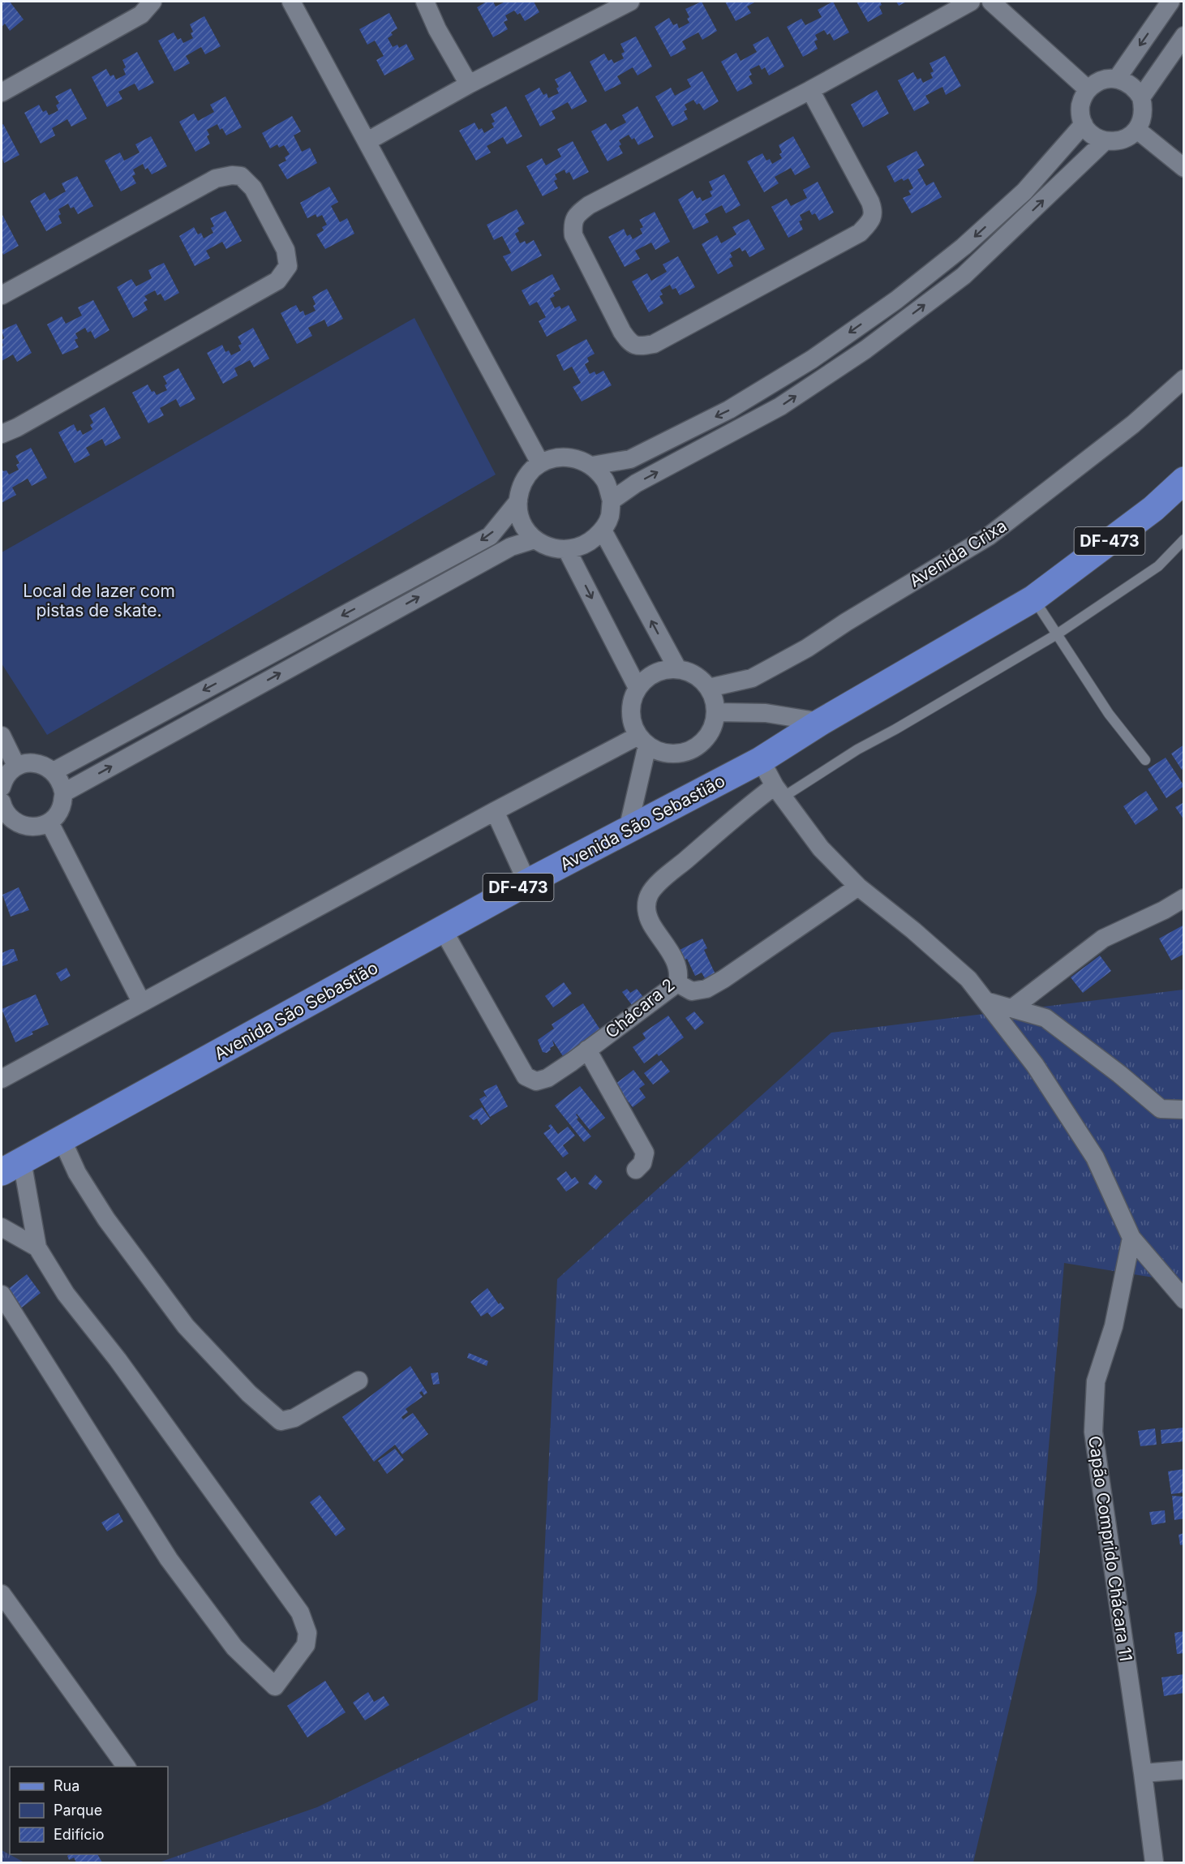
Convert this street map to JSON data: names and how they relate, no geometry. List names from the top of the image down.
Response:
{
  "streets": {
    "main road": ["DF-473", "Avenida São Sebastião"],
    "street": ["Avenida Crixa", "Chácara 2", "Capão Comprido Chácara 11"]
  },
  "crossings": [
    ["Avenida São Sebastião", "Chácara 2"]
  ],
  "parks": ["Local de lazer com pistas de skate."],
  "legend": ["Rua", "Parque", "Edifício"]
}
